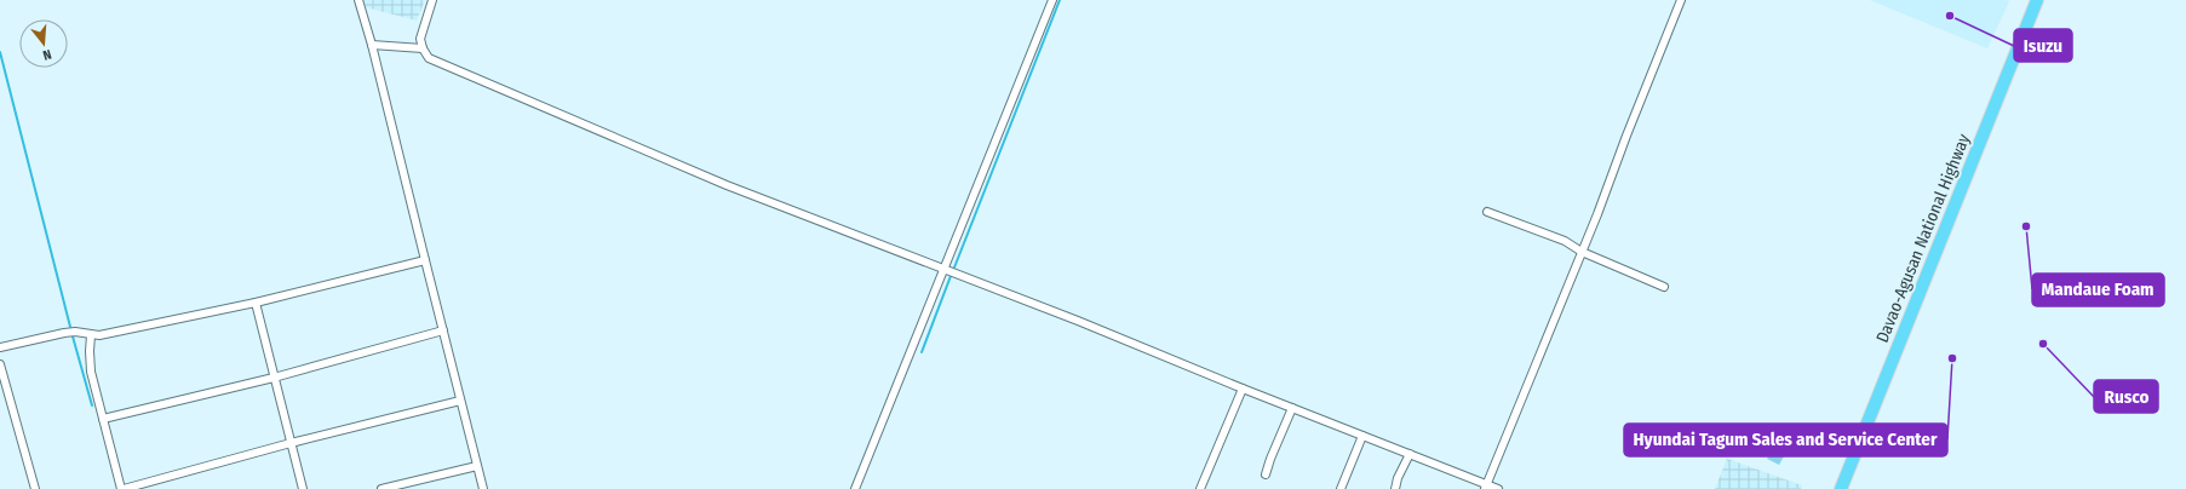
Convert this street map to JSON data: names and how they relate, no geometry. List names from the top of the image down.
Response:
{
  "streets": {
    "highway": ["Davao-Agusan National Highway"]
  },
  "places": [
    "Isuzu",
    "Mandaue Foam",
    "Rusco",
    "Hyundai Tagum Sales and Service Center"
  ],
  "north": "bottom"
}
